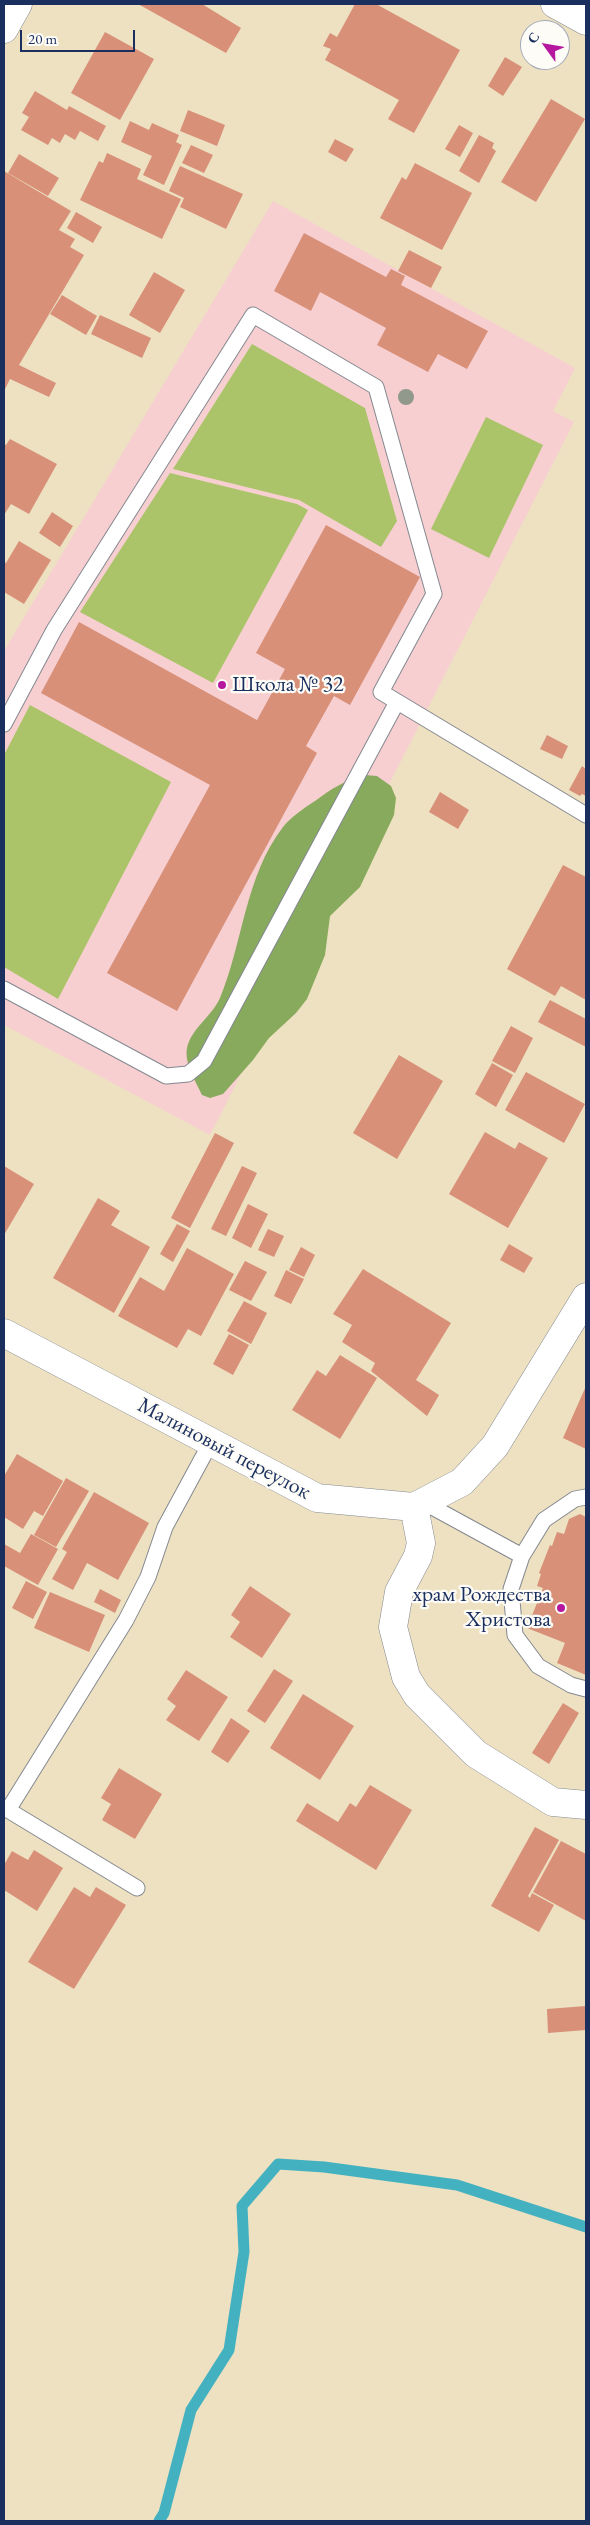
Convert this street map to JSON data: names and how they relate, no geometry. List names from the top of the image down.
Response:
{
  "streets": {
    "street": ["Малиновый переулок"]
  },
  "places": ["Школа № 32", "храм Рождества Христова"],
  "scale_bar": "20 m",
  "north": "top left"
}
